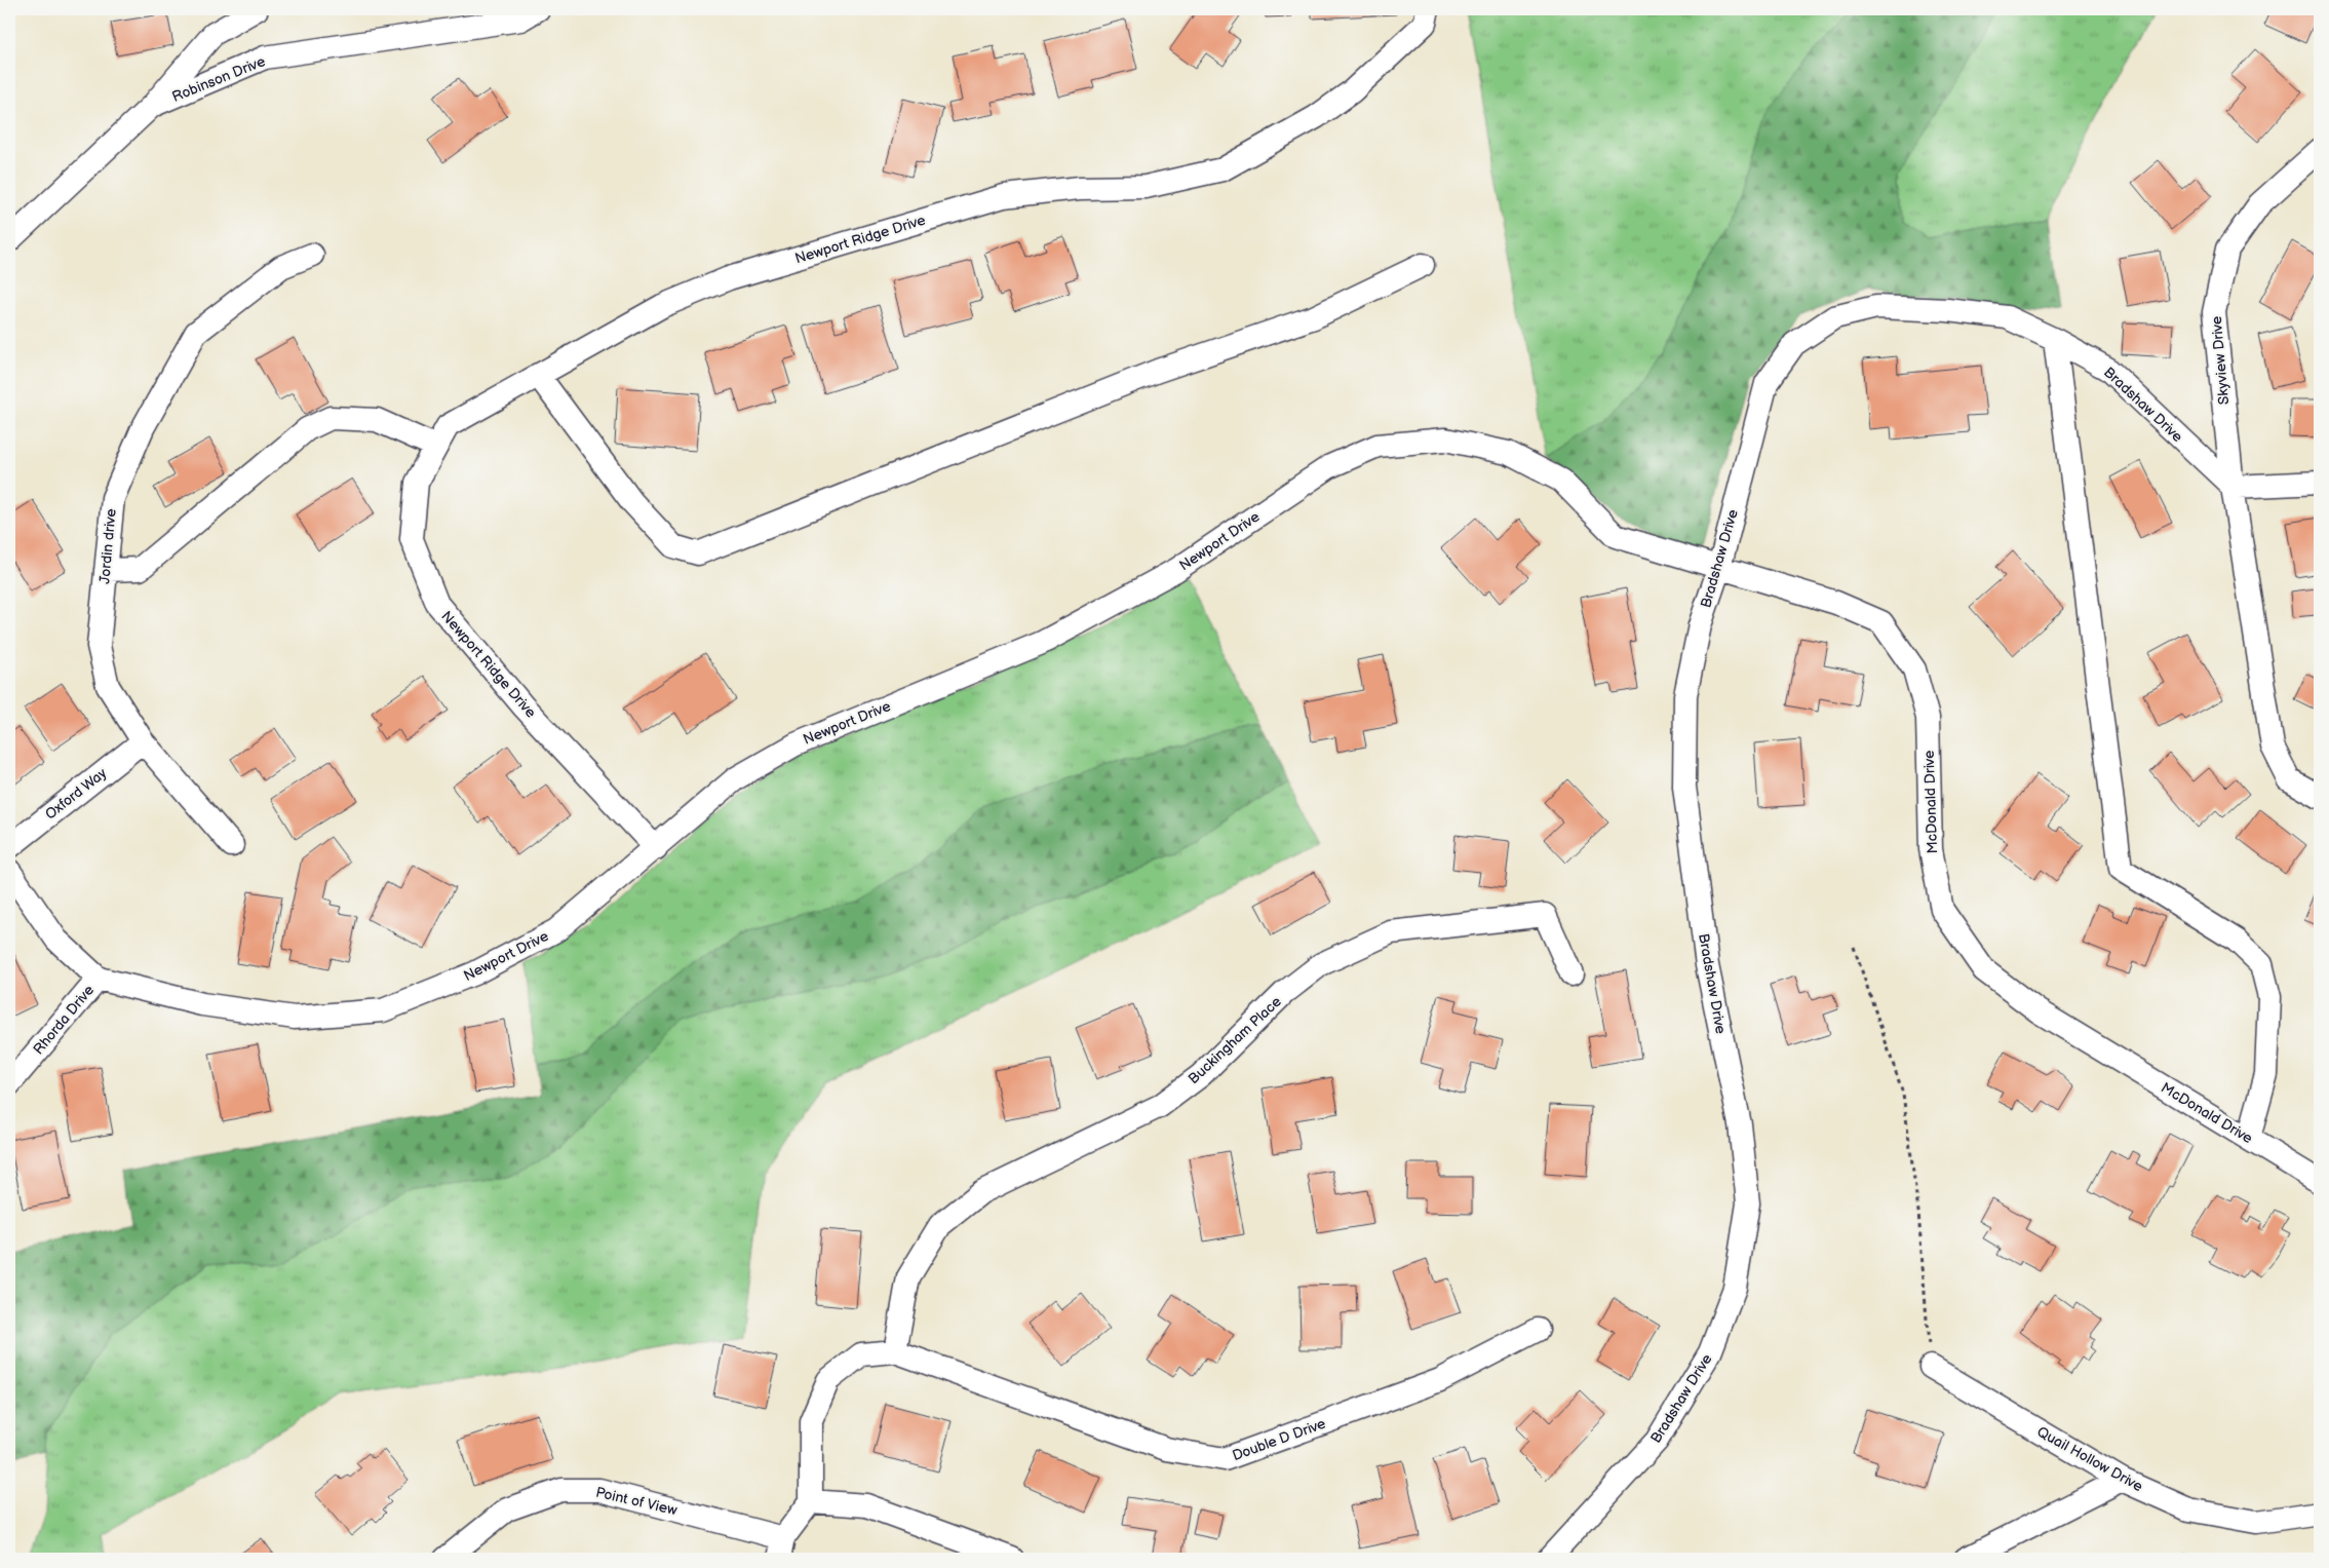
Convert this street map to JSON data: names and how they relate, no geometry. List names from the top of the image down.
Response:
{
  "streets": {
    "street": [
      "Robinson Drive",
      "Newport Ridge Drive",
      "Skyview Drive",
      "Bradshaw Drive",
      "Newport Drive",
      "Jordin drive",
      "Oxford Way",
      "McDonald Drive",
      "Rhorda Drive",
      "Buckingham Place",
      "Double D Drive",
      "Quail Hollow Drive",
      "Point of View"
    ]
  },
  "crossings": [
    ["Newport Ridge Drive", "Newport Drive"],
    ["Skyview Drive", "Bradshaw Drive"],
    ["Bradshaw Drive", "Newport Drive"],
    ["Bradshaw Drive", "McDonald Drive"],
    ["Newport Drive", "McDonald Drive"],
    ["Newport Drive", "Rhorda Drive"],
    ["Jordin drive", "Oxford Way"],
    ["Buckingham Place", "Double D Drive"]
  ]
}
